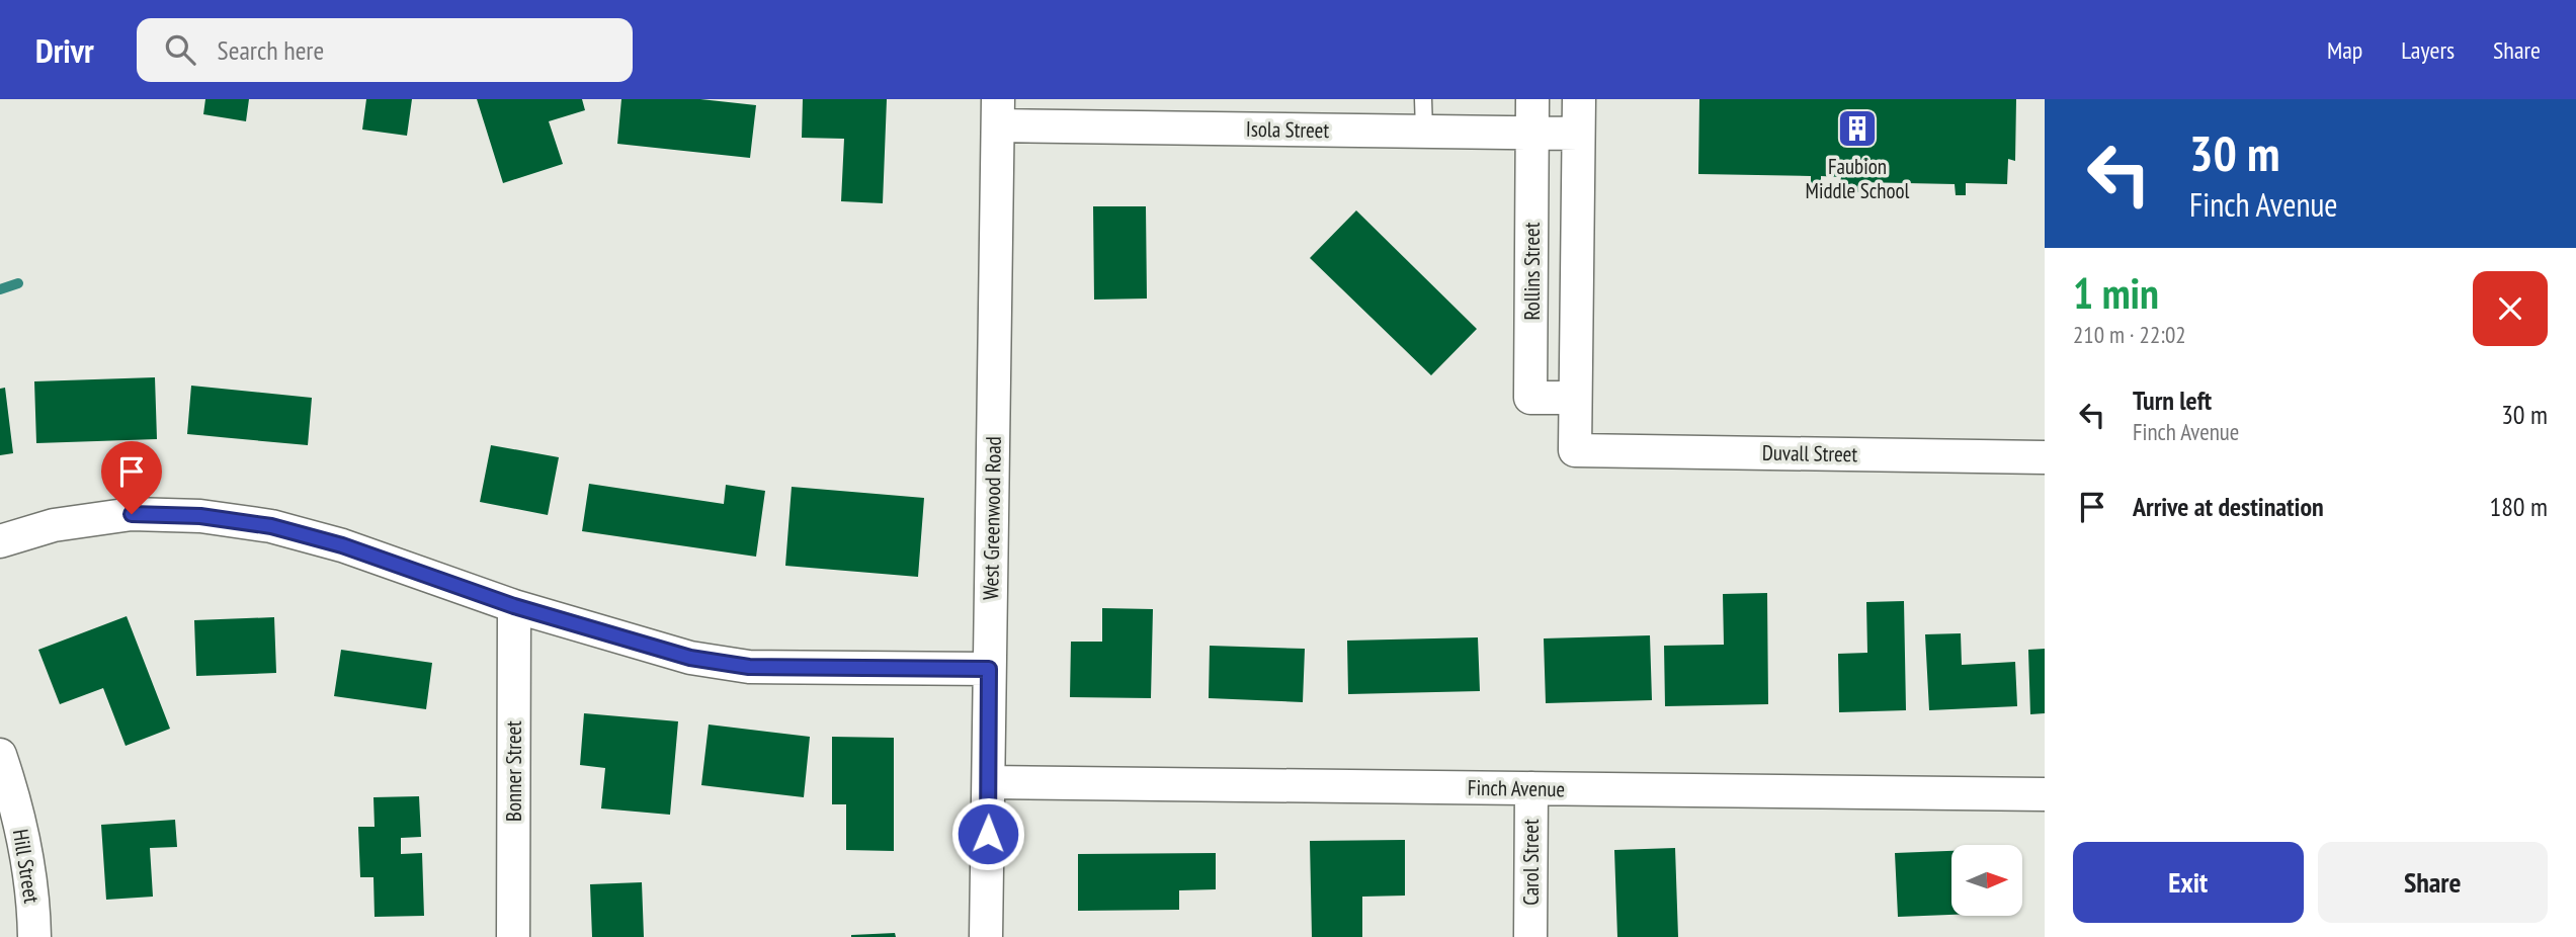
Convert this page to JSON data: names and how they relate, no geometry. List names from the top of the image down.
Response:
{
  "streets": {
    "street": [
      "Isola Street",
      "Rollins Street",
      "Duvall Street",
      "West Greenwood Road",
      "Bonner Street",
      "Finch Avenue",
      "Carol Street",
      "Hill Street"
    ]
  },
  "crossings": [
    ["Isola Street", "Rollins Street"],
    ["Isola Street", "West Greenwood Road"],
    ["Rollins Street", "Duvall Street"],
    ["West Greenwood Road", "Finch Avenue"],
    ["Finch Avenue", "Carol Street"]
  ],
  "places": {
    "building": ["Faubion Middle School"]
  },
  "north": "right",
  "page": {
    "header": "Drivr",
    "search": "Search here",
    "nav": ["Map", "Layers", "Share"],
    "turn": ["30 m", "Finch Avenue"],
    "heading": ["1 min", "210 m · 22:02"],
    "list": [
      {
        "name": "Turn left",
        "note": "Finch Avenue",
        "value": "30 m"
      },
      {
        "name": "Arrive at destination",
        "value": "180 m"
      }
    ],
    "buttons": ["Exit", "Share"]
  }
}
